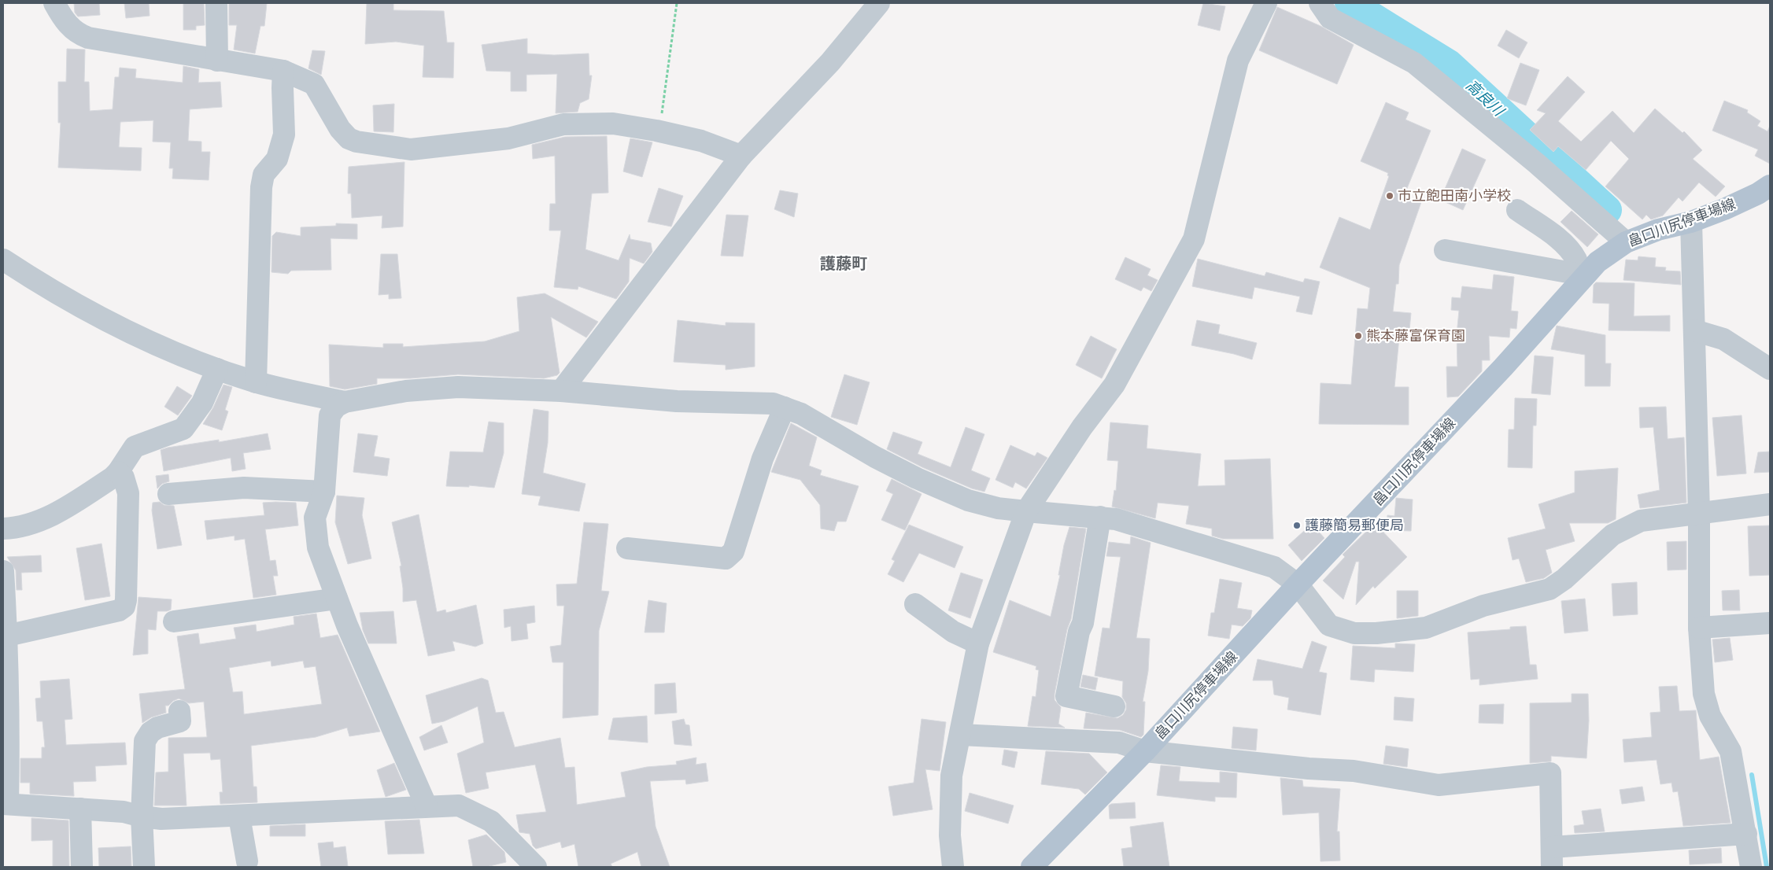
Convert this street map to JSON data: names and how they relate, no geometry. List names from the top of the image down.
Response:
{
  "streets": {
    "main road": ["畠口川尻停車場線"]
  },
  "districts": ["護藤町"],
  "water": ["高良川"],
  "places": ["市立飽田南小学校", "熊本藤富保育園", "護藤簡易郵便局"]
}
